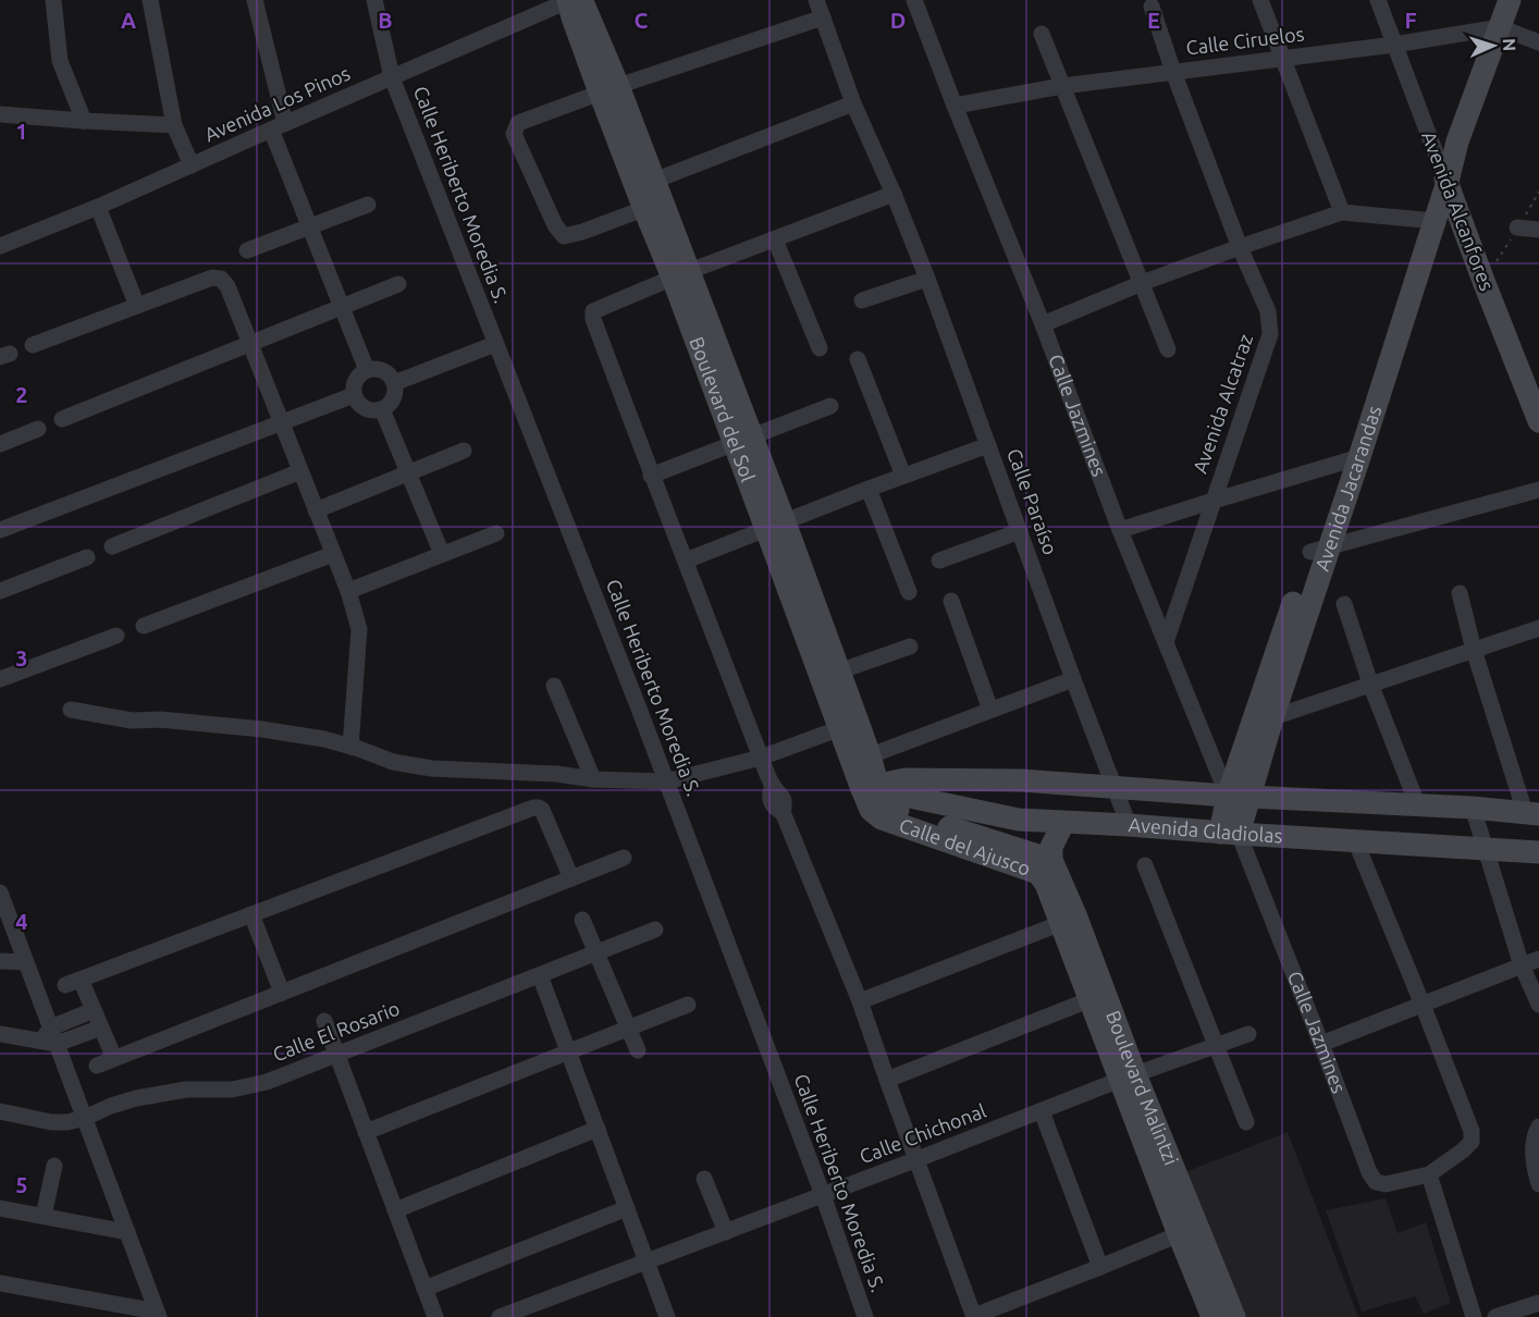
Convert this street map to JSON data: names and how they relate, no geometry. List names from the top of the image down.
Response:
{
  "streets": {
    "street": [
      "Calle Ciruelos",
      "Avenida Los Pinos",
      "Calle Heriberto Moredia S.",
      "Avenida Alcanfores",
      "Avenida Alcatraz",
      "Boulevard del Sol",
      "Calle Jazmines",
      "Avenida Jacarandas",
      "Calle Paraíso",
      "Avenida Gladiolas",
      "Calle del Ajusco",
      "Calle El Rosario",
      "Boulevard Malintzi",
      "Calle Chichonal"
    ]
  },
  "crossings": [
    ["Calle Ciruelos", "Avenida Alcanfores"],
    ["Calle Ciruelos", "Avenida Alcatraz"],
    ["Calle Ciruelos", "Calle Jazmines"],
    ["Calle Ciruelos", "Avenida Jacarandas"],
    ["Avenida Los Pinos", "Calle Heriberto Moredia S."],
    ["Avenida Los Pinos", "Boulevard del Sol"],
    ["Calle Heriberto Moredia S.", "Calle Chichonal"],
    ["Avenida Alcanfores", "Avenida Jacarandas"],
    ["Avenida Alcatraz", "Calle Jazmines"],
    ["Boulevard del Sol", "Avenida Gladiolas"],
    ["Boulevard del Sol", "Calle del Ajusco"],
    ["Calle Jazmines", "Avenida Jacarandas"],
    ["Calle Jazmines", "Avenida Gladiolas"],
    ["Avenida Jacarandas", "Avenida Gladiolas"],
    ["Calle Paraíso", "Avenida Gladiolas"],
    ["Avenida Gladiolas", "Calle del Ajusco"],
    ["Calle del Ajusco", "Boulevard Malintzi"],
    ["Boulevard Malintzi", "Calle Chichonal"]
  ],
  "north": "right",
  "grid": {
    "columns": [
      "A",
      "B",
      "C",
      "D",
      "E",
      "F"
    ],
    "rows": [
      "1",
      "2",
      "3",
      "4",
      "5"
    ]
  }
}
